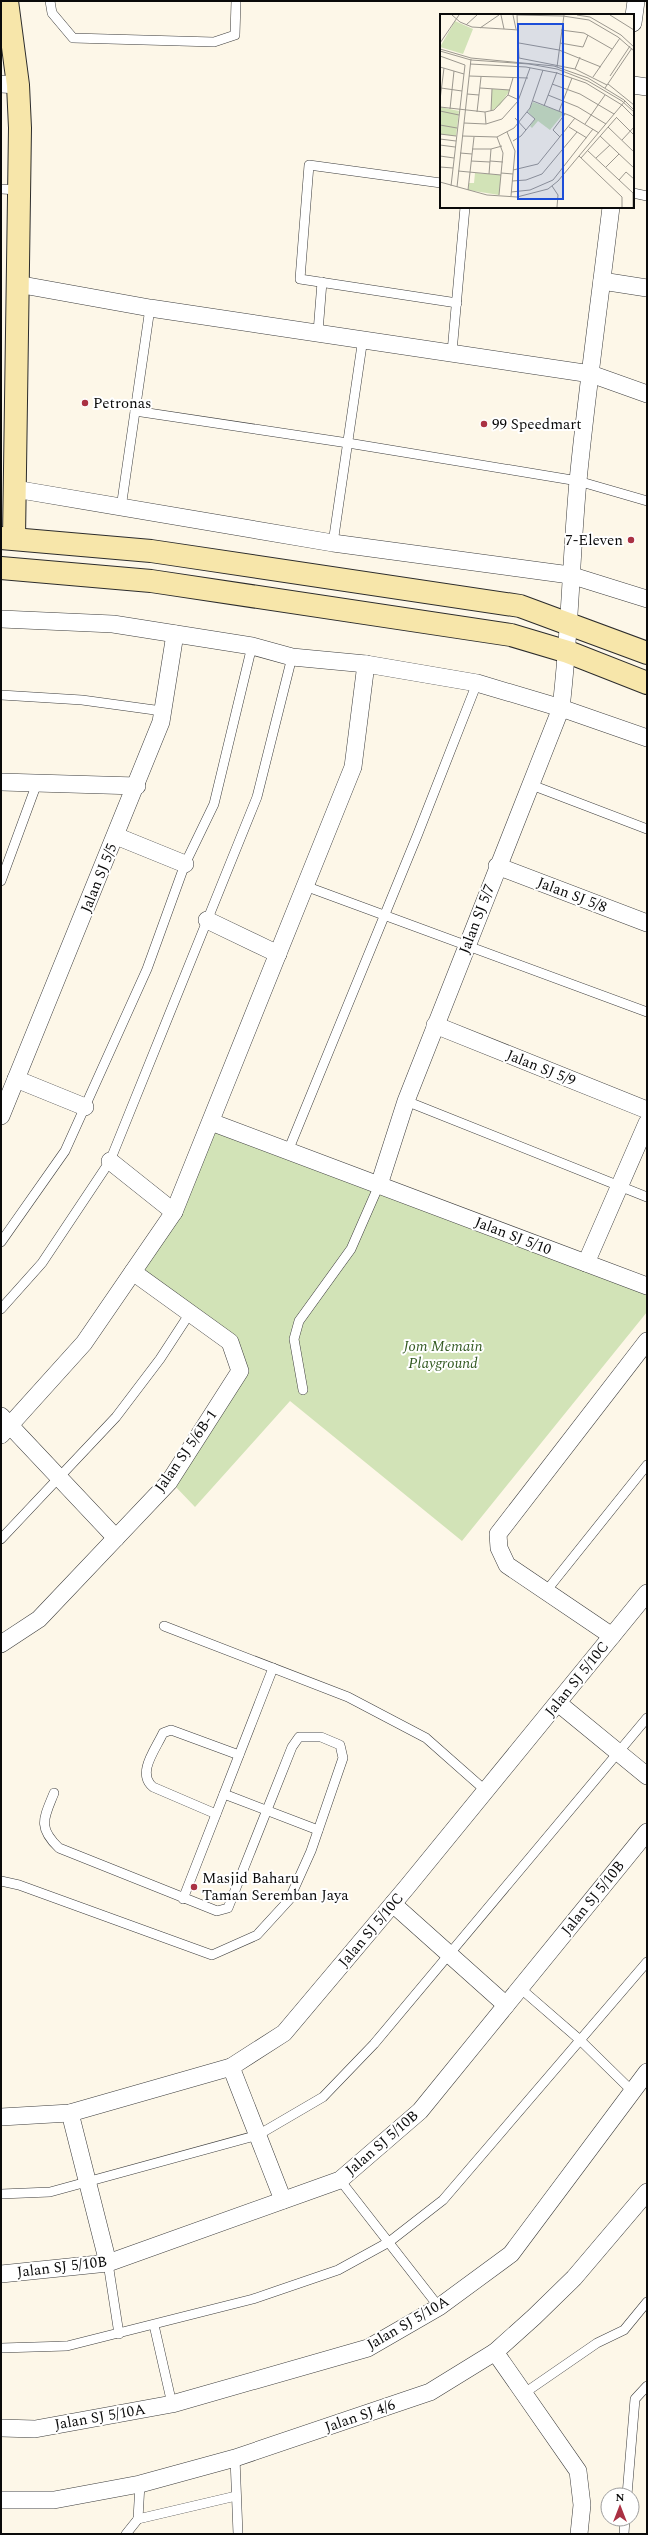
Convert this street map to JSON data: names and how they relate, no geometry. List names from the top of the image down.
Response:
{
  "streets": {
    "street": [
      "Jalan SJ 5/5",
      "Jalan SJ 5/8",
      "Jalan SJ 5/7",
      "Jalan SJ 5/9",
      "Jalan SJ 5/10",
      "Jalan SJ 5/6B-1",
      "Jalan SJ 5/10C",
      "Jalan SJ 5/10B",
      "Jalan SJ 5/10A",
      "Jalan SJ 4/6"
    ]
  },
  "crossings": [
    ["Jalan SJ 5/8", "Jalan SJ 5/7"],
    ["Jalan SJ 5/7", "Jalan SJ 5/9"],
    ["Jalan SJ 5/7", "Jalan SJ 5/10"]
  ],
  "parks": ["Jom Memain Playground"],
  "places": [
    "Petronas",
    "99 Speedmart",
    "7-Eleven",
    "Masjid Baharu Taman Seremban Jaya"
  ],
  "north": "top"
}
